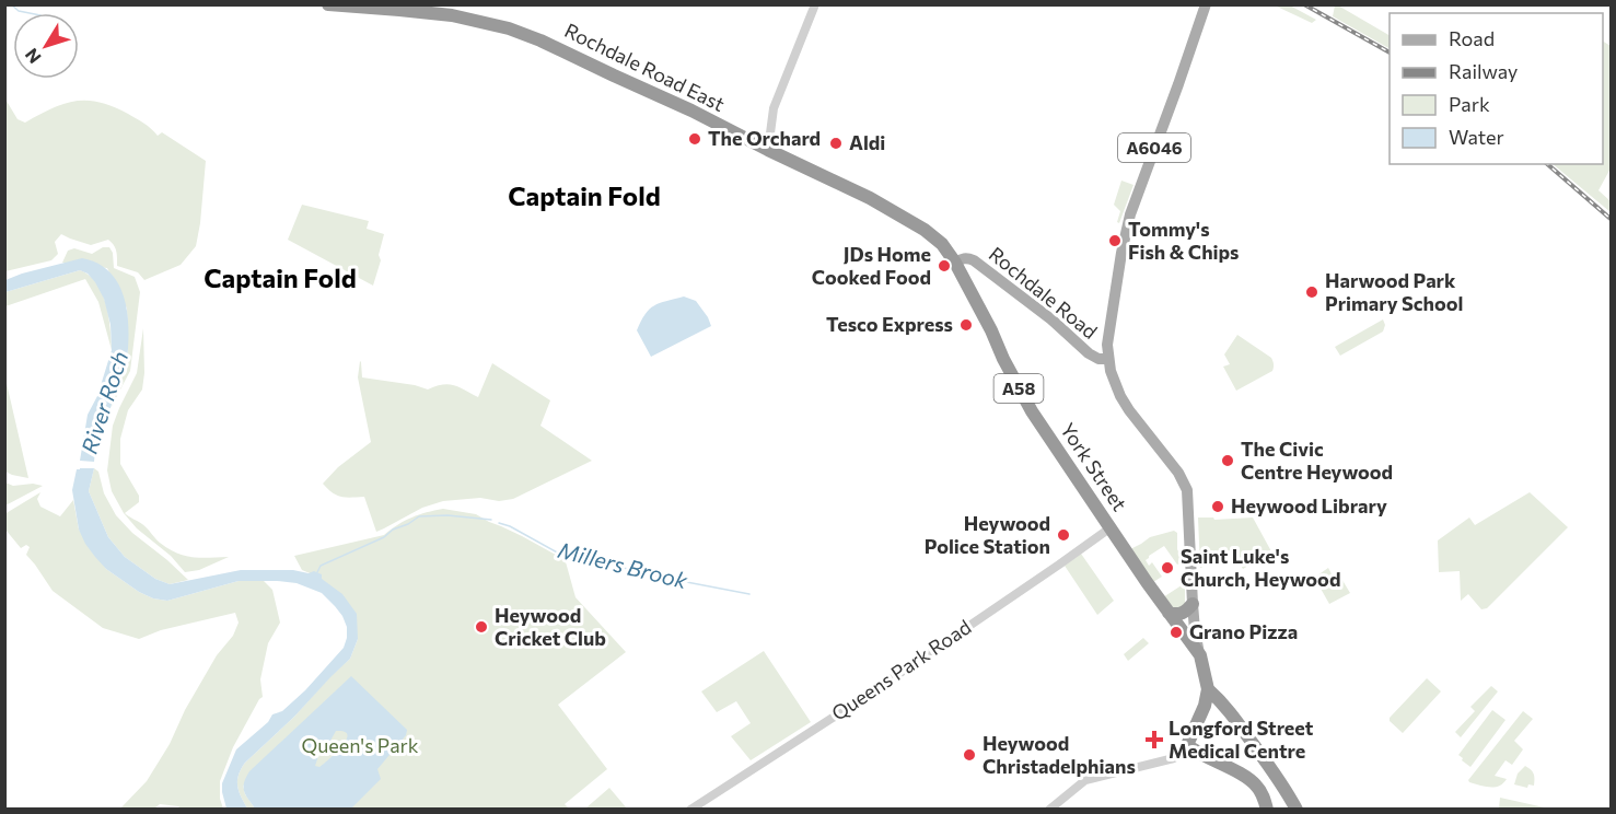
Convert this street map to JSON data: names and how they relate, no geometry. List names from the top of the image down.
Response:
{
  "streets": {
    "highway": ["Rochdale Road East", "A58", "York Street"],
    "main road": ["A6046", "Rochdale Road"],
    "street": ["Queens Park Road"]
  },
  "crossings": [
    ["Rochdale Road East", "York Street"],
    ["A6046", "Rochdale Road"],
    ["A6046", "York Street"],
    ["Rochdale Road", "York Street"],
    ["York Street", "Queens Park Road"]
  ],
  "districts": ["Captain Fold", "Captain Fold"],
  "water": ["River Roch", "Millers Brook"],
  "parks": ["Queen's Park"],
  "places": {
    "other": [
      "The Orchard",
      "Aldi",
      "Tommy's Fish & Chips",
      "JDs Home Cooked Food",
      "Harwood Park Primary School",
      "Tesco Express",
      "The Civic Centre Heywood",
      "Heywood Library",
      "Heywood Police Station",
      "Saint Luke's Church, Heywood",
      "Heywood Cricket Club",
      "Grano Pizza",
      "Heywood Christadelphians"
    ],
    "health": ["Longford Street Medical Centre"]
  },
  "legend": [
    "Road",
    "Railway",
    "Park",
    "Water"
  ],
  "north": "bottom left"
}
